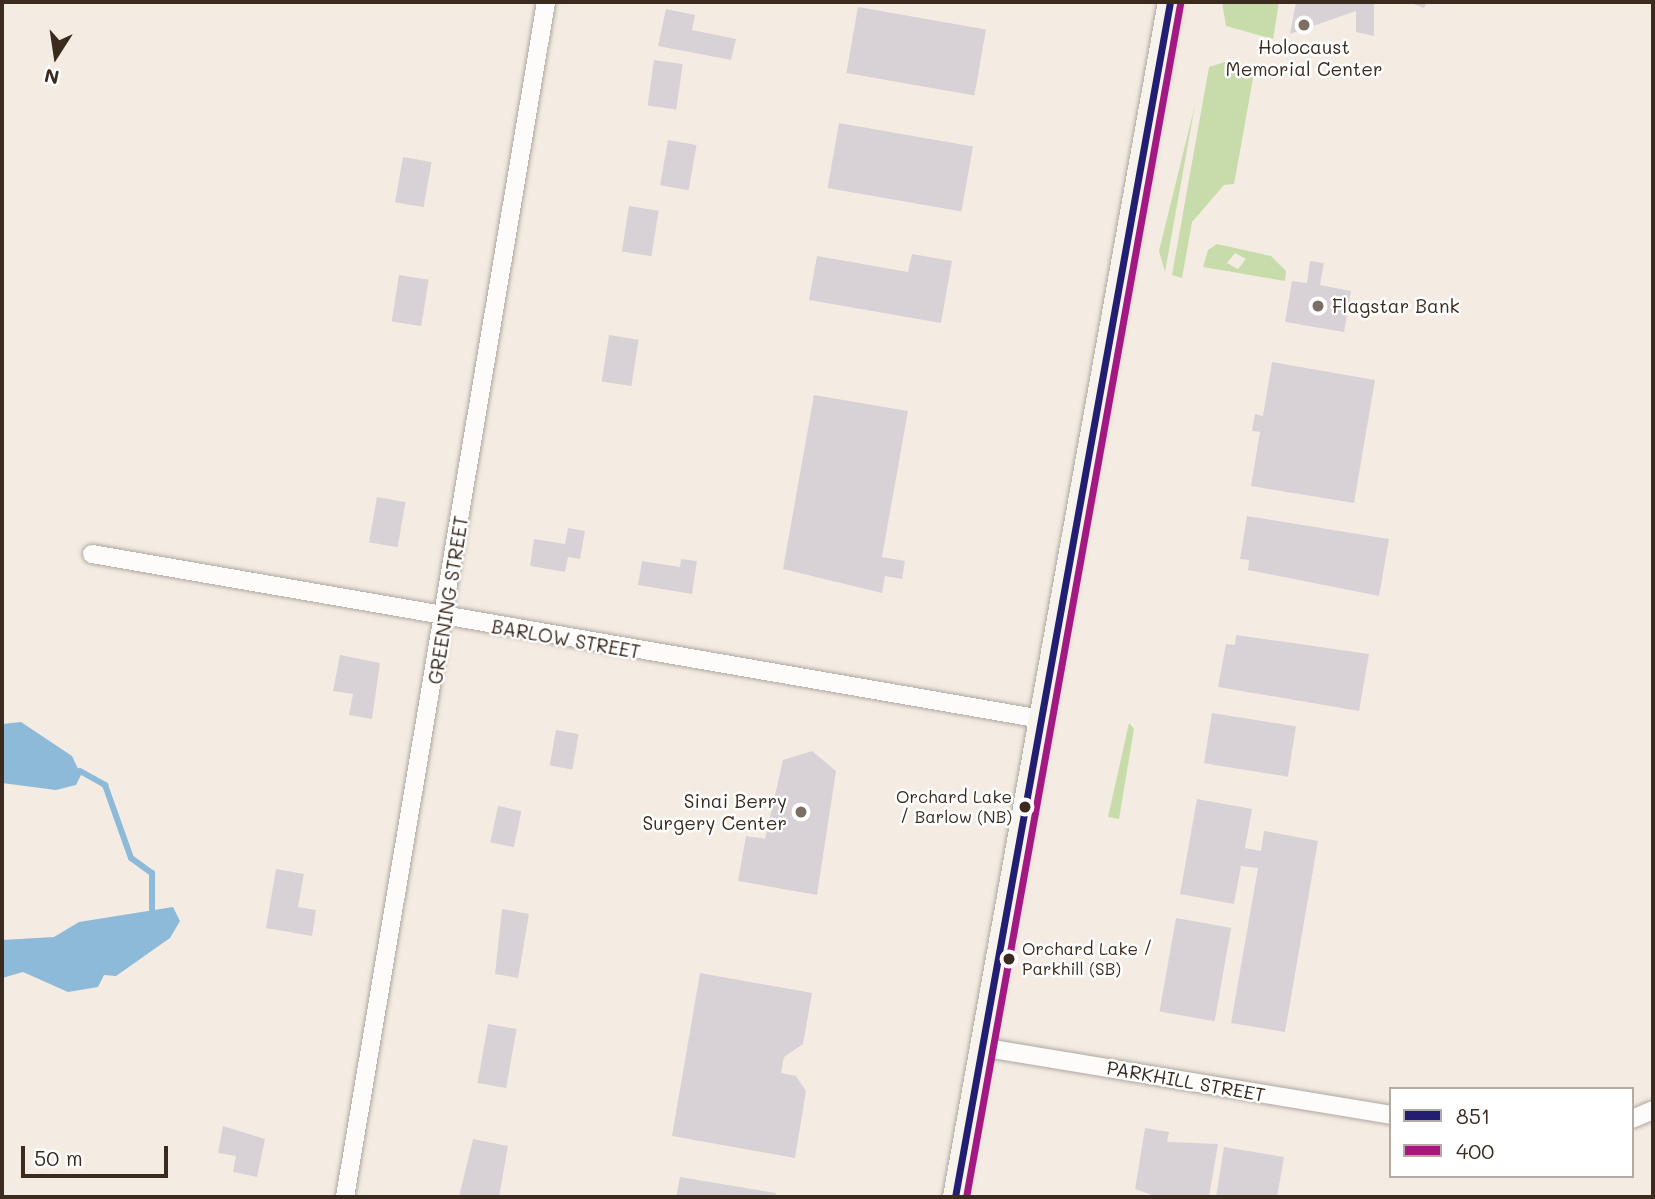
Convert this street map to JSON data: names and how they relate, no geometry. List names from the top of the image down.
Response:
{
  "streets": {
    "street": ["GREENING STREET", "BARLOW STREET", "PARKHILL STREET"]
  },
  "crossings": [
    ["GREENING STREET", "BARLOW STREET"]
  ],
  "places": [
    "Holocaust Memorial Center",
    "Flagstar Bank",
    "Orchard Lake / Barlow (NB)",
    "Sinai Berry Surgery Center",
    "Orchard Lake / Parkhill (SB)"
  ],
  "lines": ["transit line 851", "transit line 400"],
  "legend": ["851", "400"],
  "scale_bar": "50 m",
  "north": "bottom"
}
